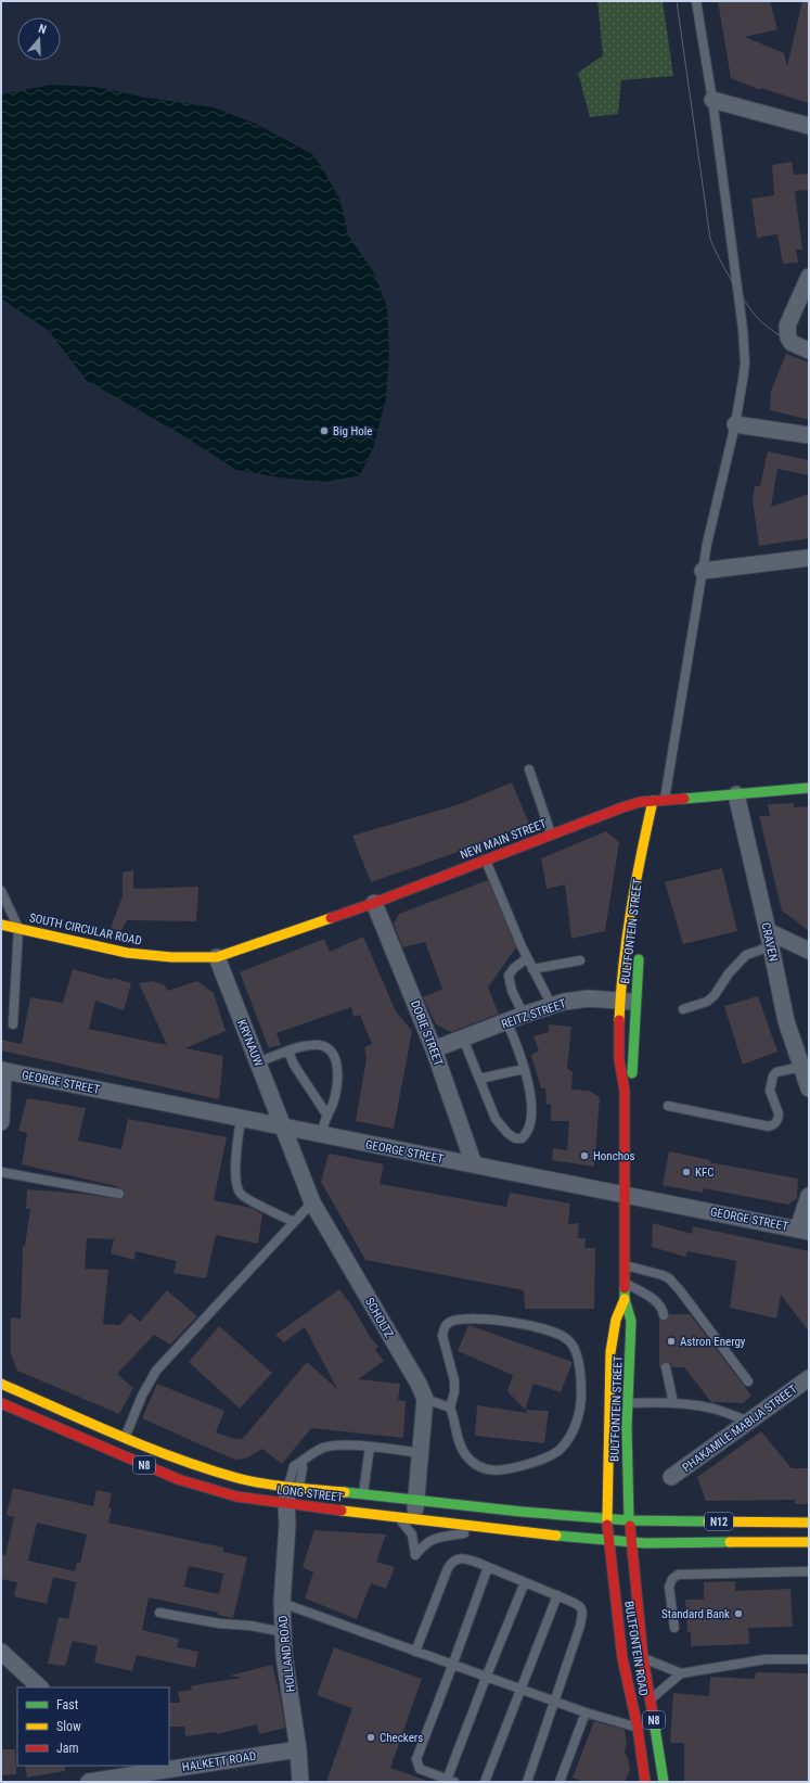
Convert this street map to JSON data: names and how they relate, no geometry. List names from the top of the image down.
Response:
{
  "streets": {
    "main road": [
      "NEW MAIN STREET",
      "SOUTH CIRCULAR ROAD",
      "BULTFONTEIN STREET",
      "N8",
      "LONG STREET",
      "N12",
      "BULTFONTEIN ROAD"
    ],
    "street": [
      "CRAVEN",
      "REITZ STREET",
      "DOBIE STREET",
      "KRYNAUW",
      "GEORGE STREET",
      "SCHOLTZ",
      "PHAKAMILE MABIJA STREET",
      "HOLLAND ROAD",
      "HALKETT ROAD"
    ]
  },
  "crossings": [
    ["NEW MAIN STREET", "SOUTH CIRCULAR ROAD"],
    ["NEW MAIN STREET", "BULTFONTEIN STREET"],
    ["NEW MAIN STREET", "CRAVEN"],
    ["NEW MAIN STREET", "DOBIE STREET"],
    ["NEW MAIN STREET", "KRYNAUW"],
    ["SOUTH CIRCULAR ROAD", "KRYNAUW"],
    ["BULTFONTEIN STREET", "REITZ STREET"],
    ["BULTFONTEIN STREET", "GEORGE STREET"],
    ["BULTFONTEIN STREET", "LONG STREET"],
    ["BULTFONTEIN STREET", "N12"],
    ["BULTFONTEIN STREET", "BULTFONTEIN ROAD"],
    ["REITZ STREET", "DOBIE STREET"],
    ["DOBIE STREET", "GEORGE STREET"],
    ["KRYNAUW", "GEORGE STREET"],
    ["KRYNAUW", "SCHOLTZ"],
    ["GEORGE STREET", "SCHOLTZ"],
    ["SCHOLTZ", "LONG STREET"],
    ["LONG STREET", "N12"],
    ["LONG STREET", "BULTFONTEIN ROAD"],
    ["LONG STREET", "HOLLAND ROAD"],
    ["N12", "BULTFONTEIN ROAD"],
    ["HOLLAND ROAD", "HALKETT ROAD"]
  ],
  "places": [
    "Big Hole",
    "Honchos",
    "KFC",
    "Astron Energy",
    "Standard Bank",
    "Checkers"
  ],
  "legend": ["Fast", "Slow", "Jam"],
  "north": "top"
}
